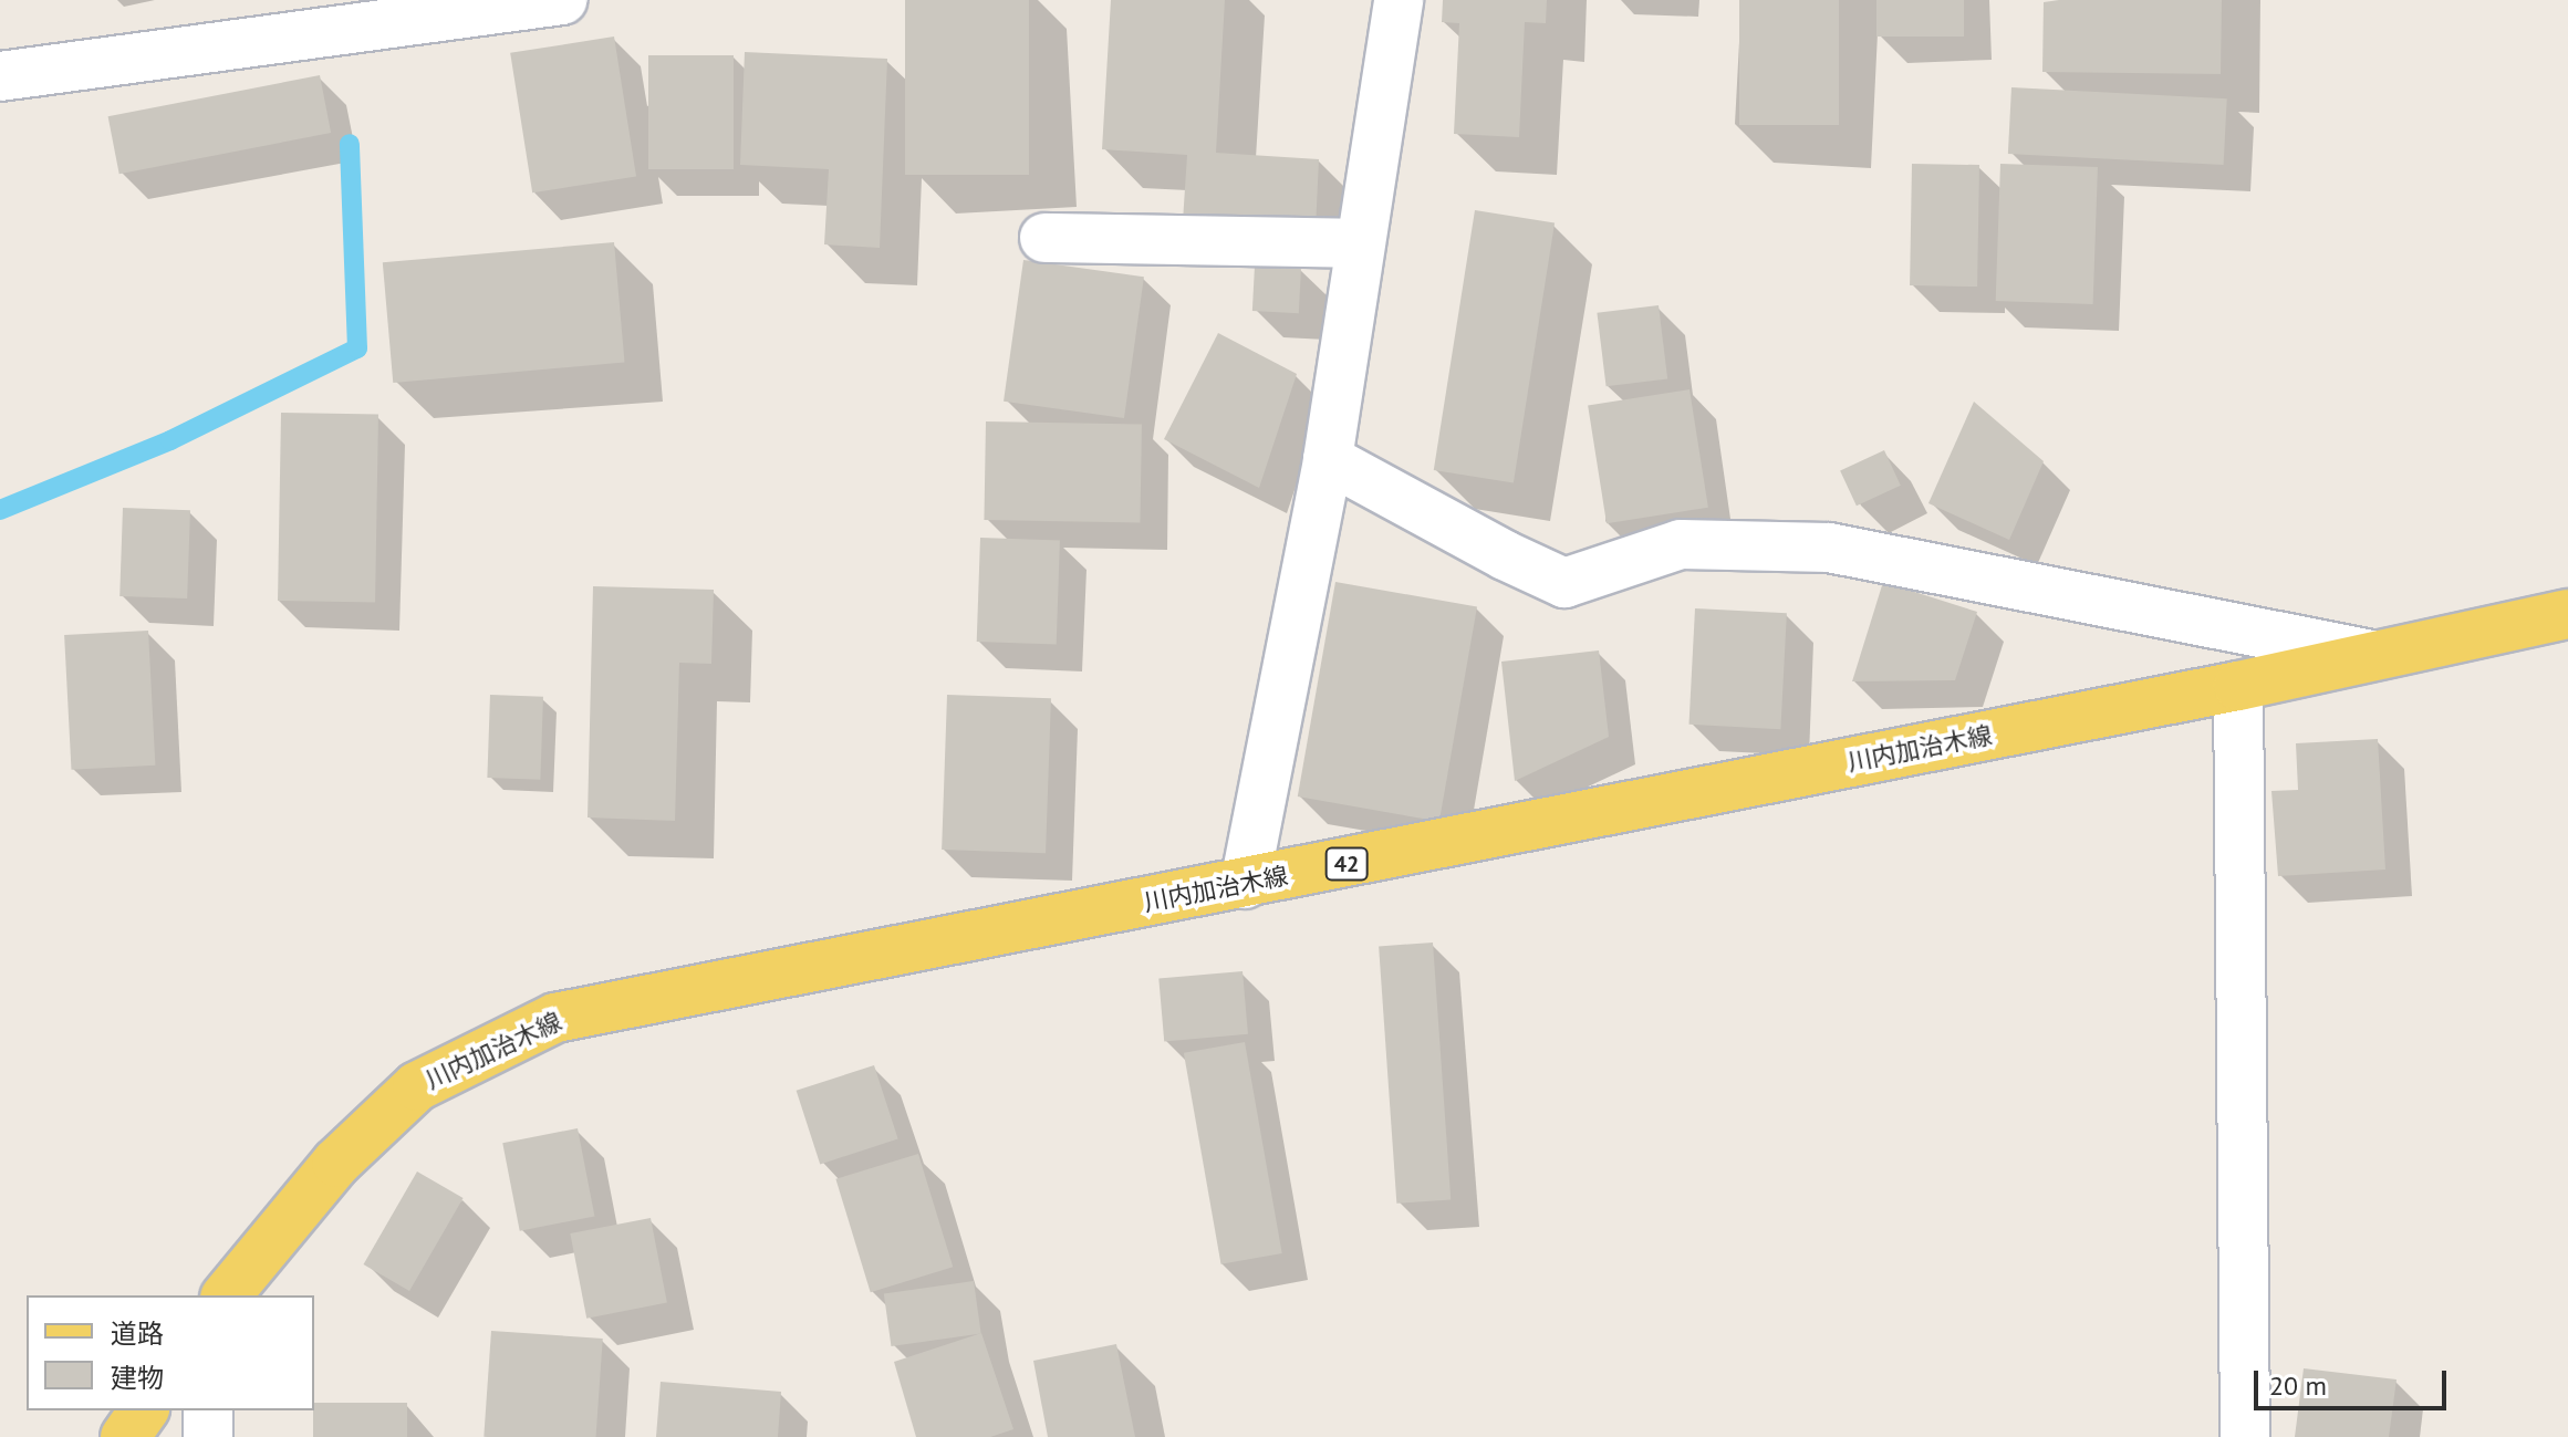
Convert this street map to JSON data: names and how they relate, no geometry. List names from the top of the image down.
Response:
{
  "streets": {
    "main road": ["川内加治木線", "42"]
  },
  "legend": ["道路", "建物"],
  "scale_bar": "20 m"
}
